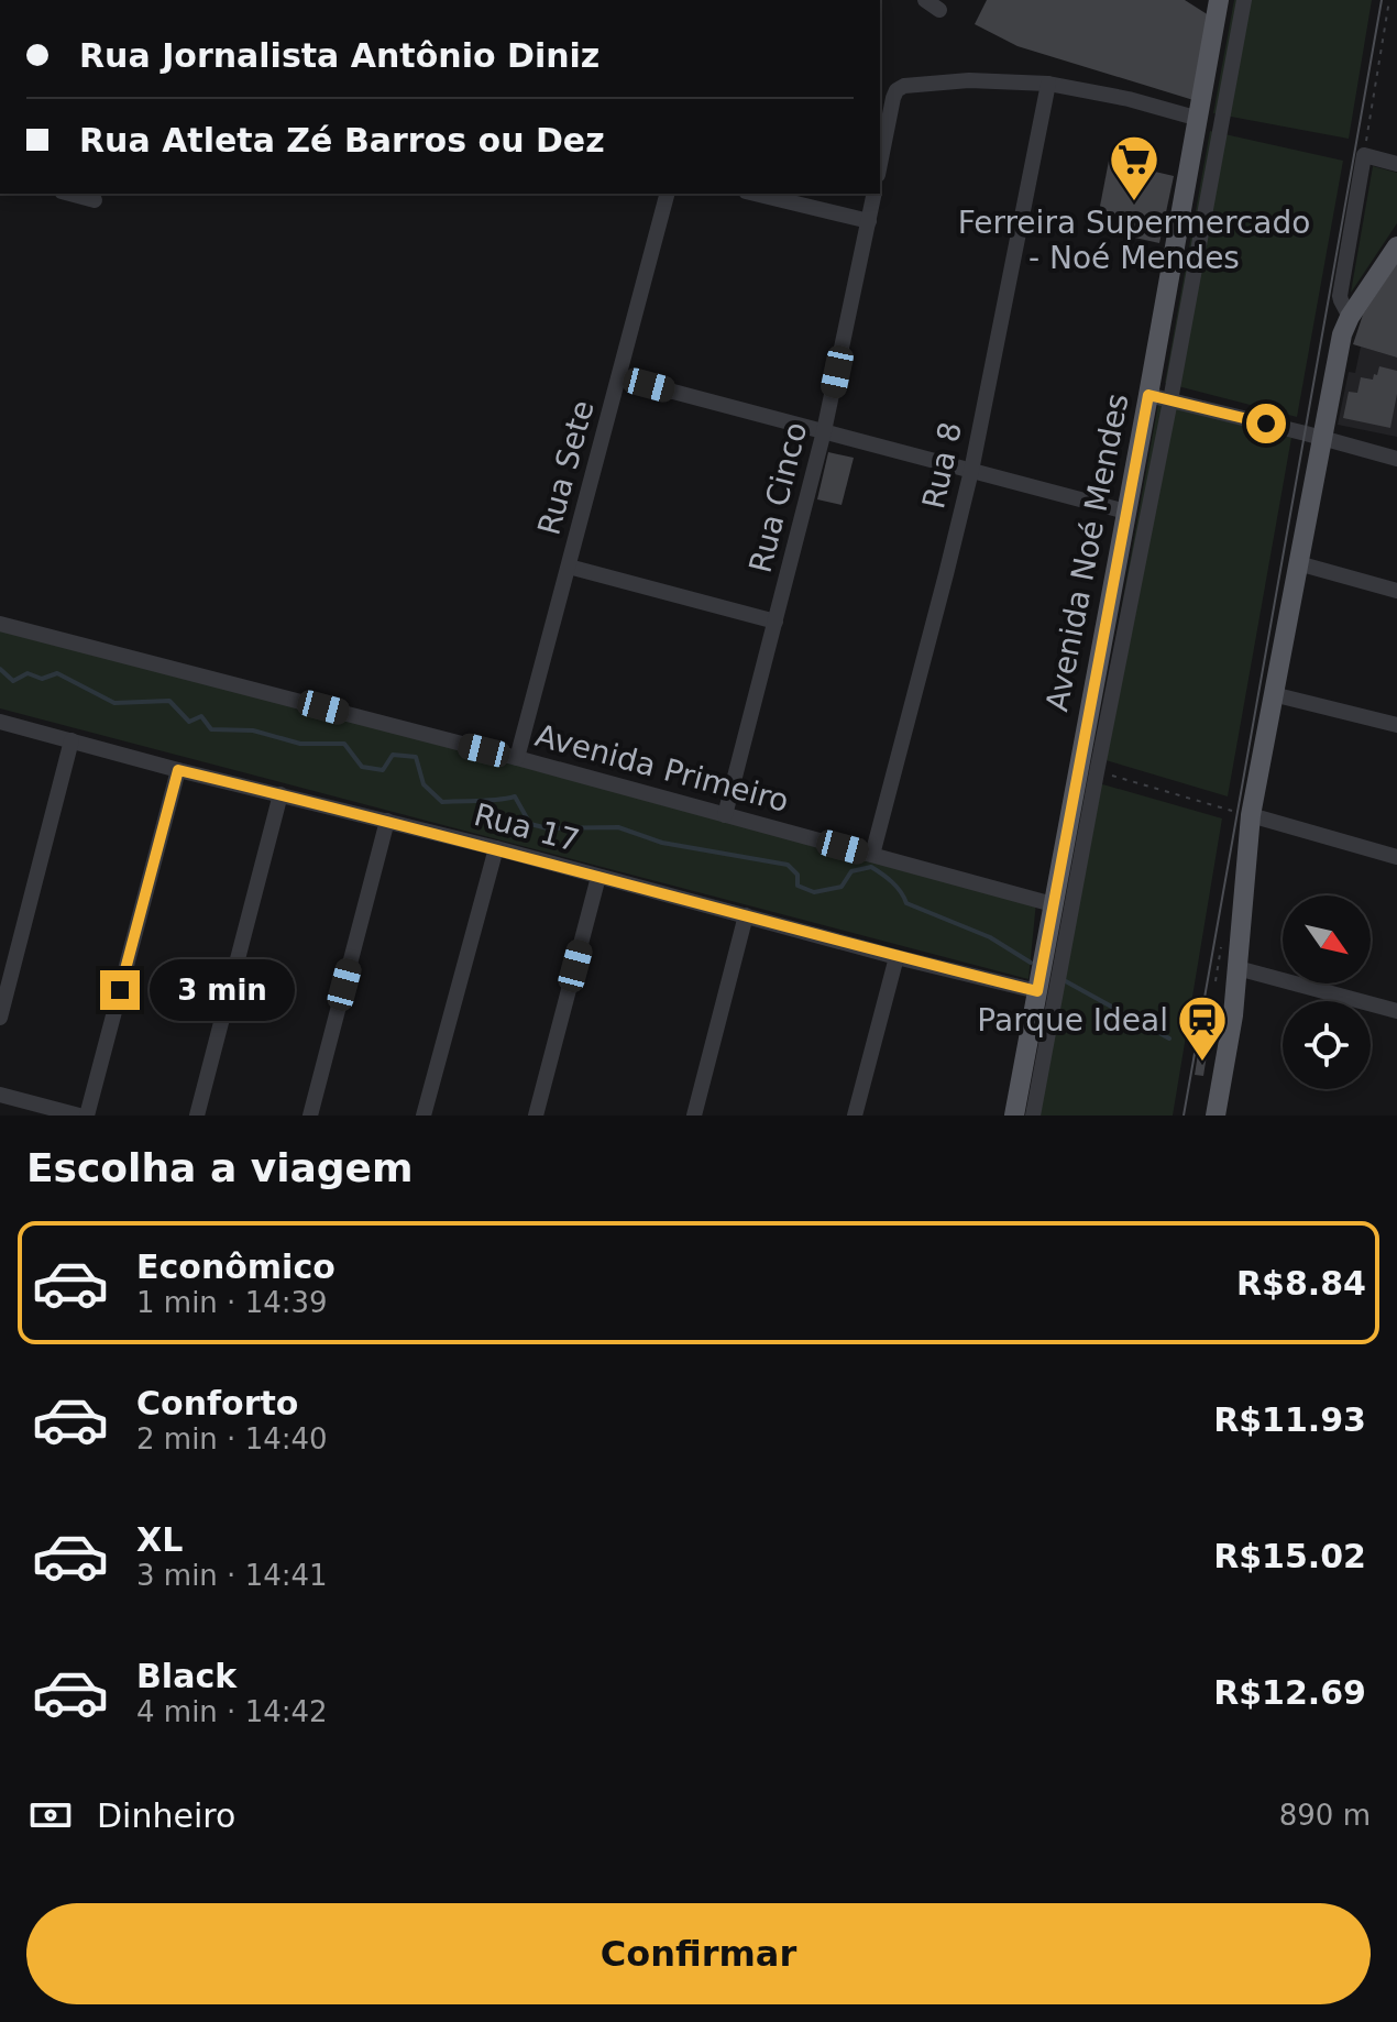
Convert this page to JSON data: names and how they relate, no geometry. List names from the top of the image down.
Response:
{
  "streets": {
    "main road": ["Avenida Noé Mendes"],
    "street": [
      "Rua 8",
      "Rua Sete",
      "Rua Cinco",
      "Avenida Primeiro",
      "Rua 17"
    ]
  },
  "crossings": [
    ["Rua 8", "Avenida Primeiro"],
    ["Rua Sete", "Avenida Primeiro"],
    ["Rua Cinco", "Avenida Primeiro"],
    ["Avenida Noé Mendes", "Avenida Primeiro"],
    ["Avenida Noé Mendes", "Rua 17"]
  ],
  "places": {
    "supermarket": ["Ferreira Supermercado - Noé Mendes"],
    "station": ["Parque Ideal"]
  },
  "north": "bottom right",
  "page": {
    "banner": ["Rua Jornalista Antônio Diniz", "Rua Atleta Zé Barros ou Dez"],
    "bubble": "3 min",
    "heading": "Escolha a viagem",
    "list": [
      {
        "name": "Econômico",
        "note": "1 min · 14:39",
        "value": "R$8.84"
      },
      {
        "name": "Conforto",
        "note": "2 min · 14:40",
        "value": "R$11.93"
      },
      {
        "name": "XL",
        "note": "3 min · 14:41",
        "value": "R$15.02"
      },
      {
        "name": "Black",
        "note": "4 min · 14:42",
        "value": "R$12.69"
      }
    ],
    "pay": ["Dinheiro", "890 m"],
    "buttons": "Confirmar"
  }
}
